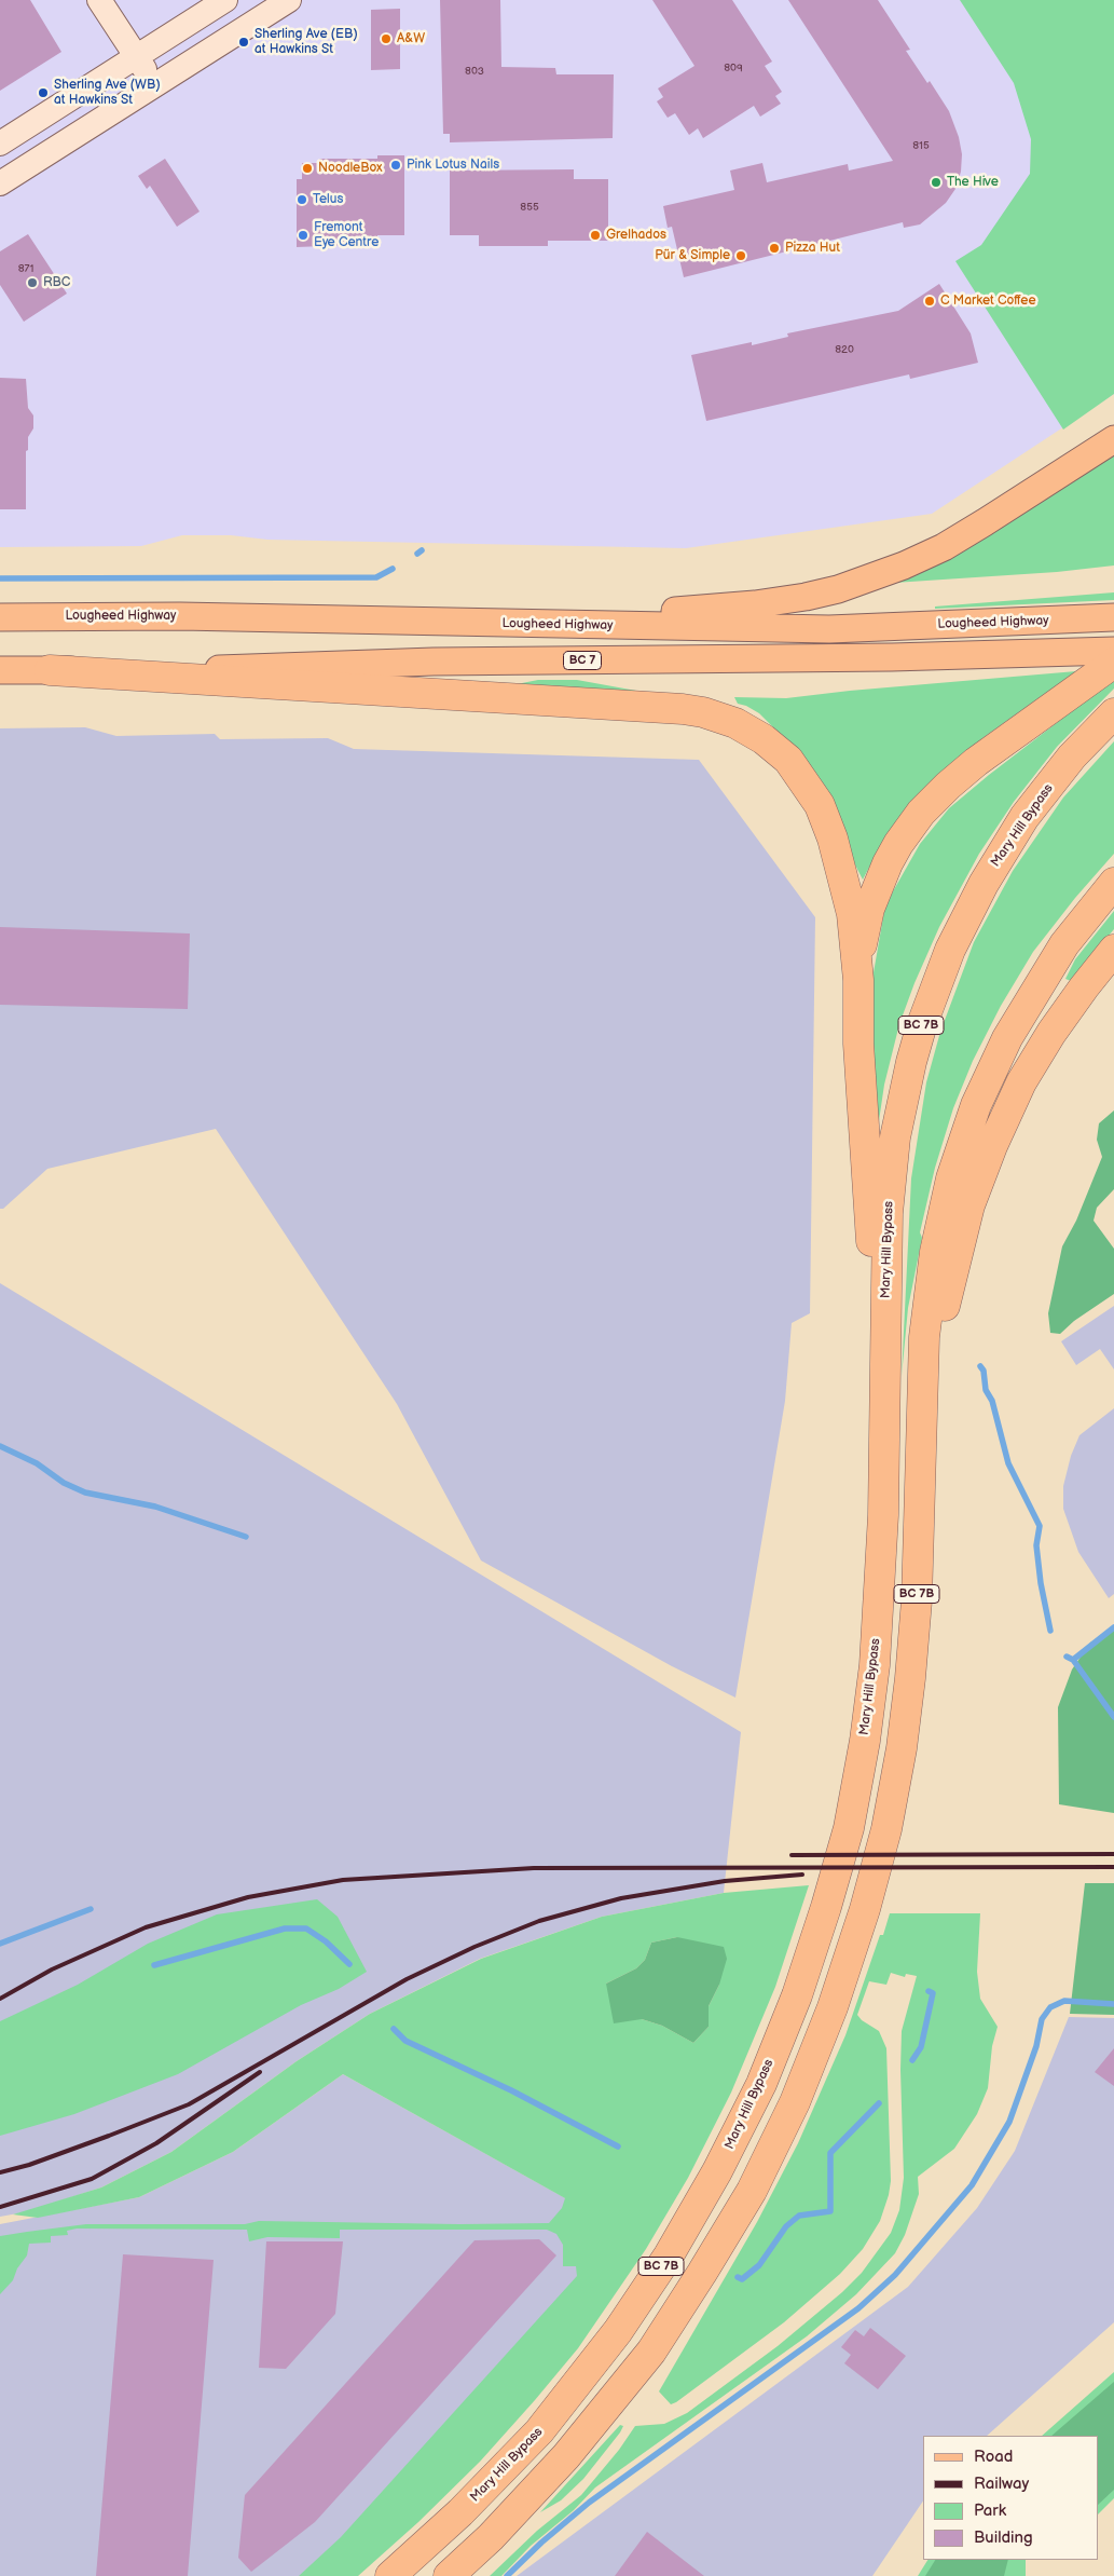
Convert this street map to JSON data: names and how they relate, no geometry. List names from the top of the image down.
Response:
{
  "streets": {
    "highway": ["Mary Hill Bypass", "BC 7B"],
    "main road": ["Lougheed Highway", "BC 7"]
  },
  "places": [
    "A&W",
    "Sherling Ave (EB) at Hawkins St",
    "Sherling Ave (WB) at Hawkins St",
    "Pink Lotus Nails",
    "NoodleBox",
    "The Hive",
    "Telus",
    "Fremont Eye Centre",
    "Grelhados",
    "Pizza Hut",
    "Pür & Simple",
    "RBC",
    "C Market Coffee"
  ],
  "house_numbers": [
    "809",
    "803",
    "815",
    "855",
    "871",
    "820"
  ],
  "legend": [
    "Road",
    "Railway",
    "Park",
    "Building"
  ]
}
